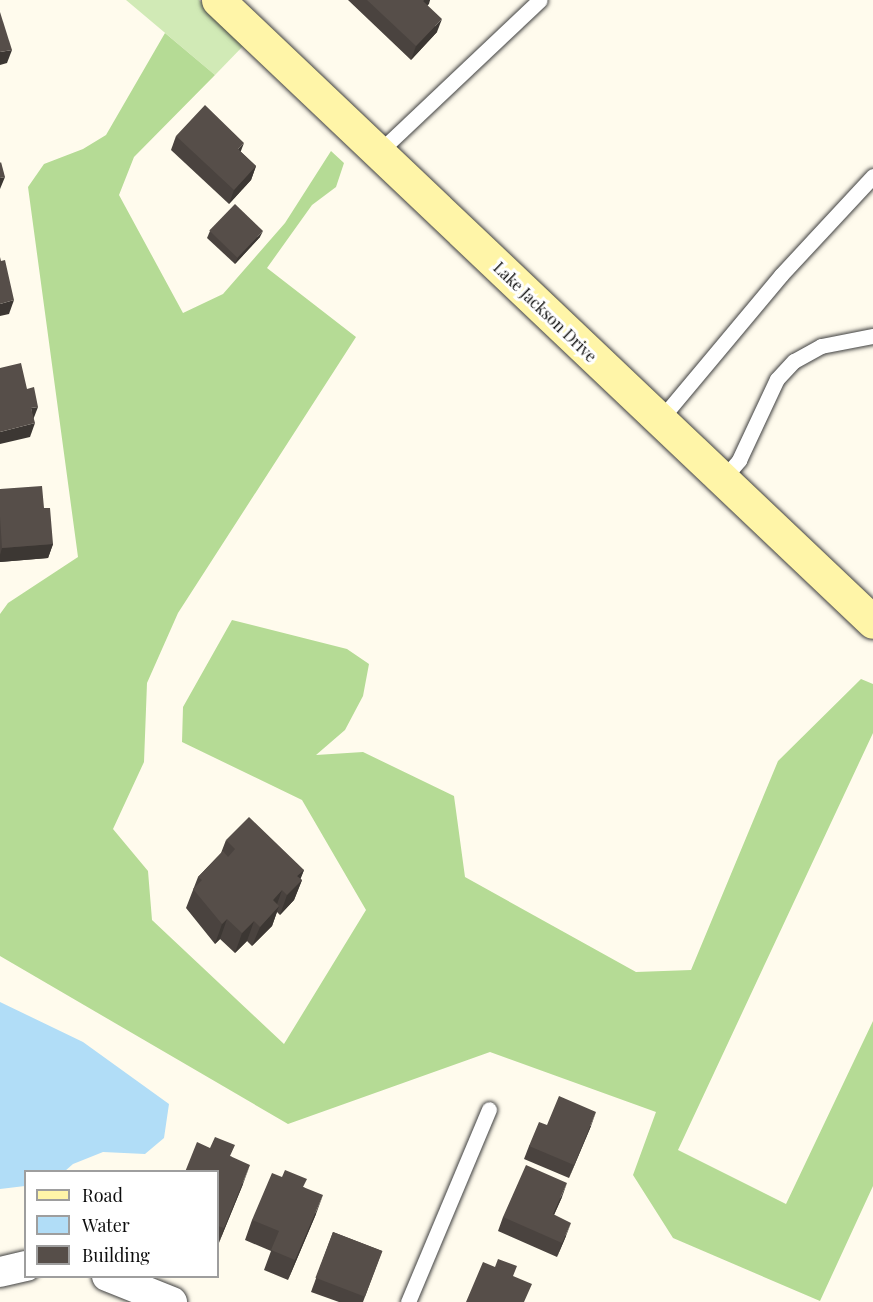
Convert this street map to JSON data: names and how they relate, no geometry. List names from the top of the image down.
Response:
{
  "streets": {
    "street": ["Lake Jackson Drive"]
  },
  "legend": ["Road", "Water", "Building"]
}
